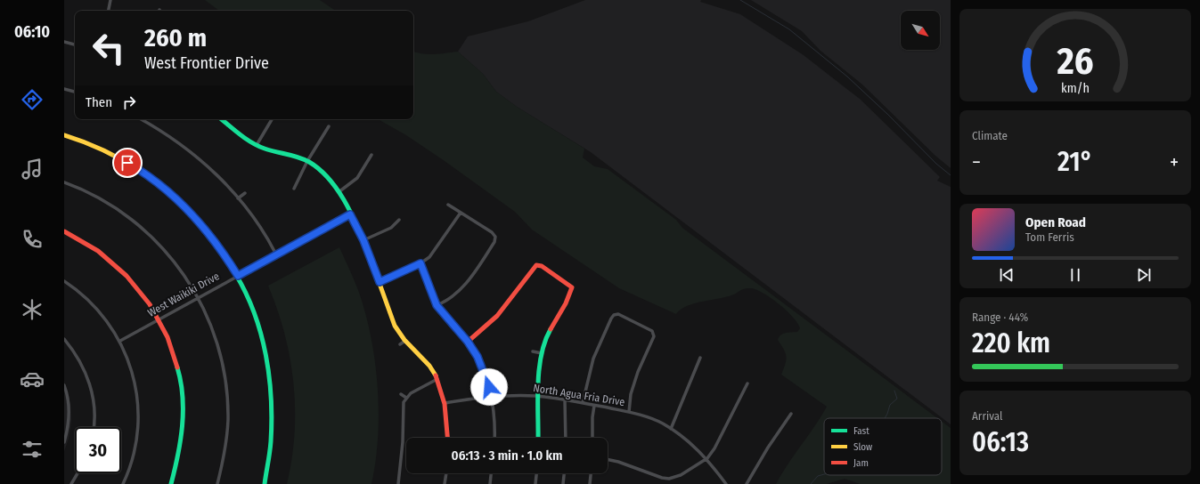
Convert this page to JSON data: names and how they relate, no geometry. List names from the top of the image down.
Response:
{
  "streets": {
    "street": ["West Waikiki Drive", "North Agua Fria Drive"]
  },
  "legend": ["Fast", "Slow", "Jam"],
  "north": "bottom right",
  "page": {
    "tabs": "06:10",
    "turn": ["260 m", "West Frontier Drive"],
    "then": "Then",
    "tile": [
      "Climate",
      ["Range · 44%", "220 km"],
      ["Arrival", "06:13"]
    ],
    "heat": ["−", "21°", "+"],
    "song": ["Open Road", "Tom Ferris"],
    "limit": "30",
    "trip": "06:13 · 3 min · 1.0 km",
    "gauge": ["26", "km/h"]
  }
}
